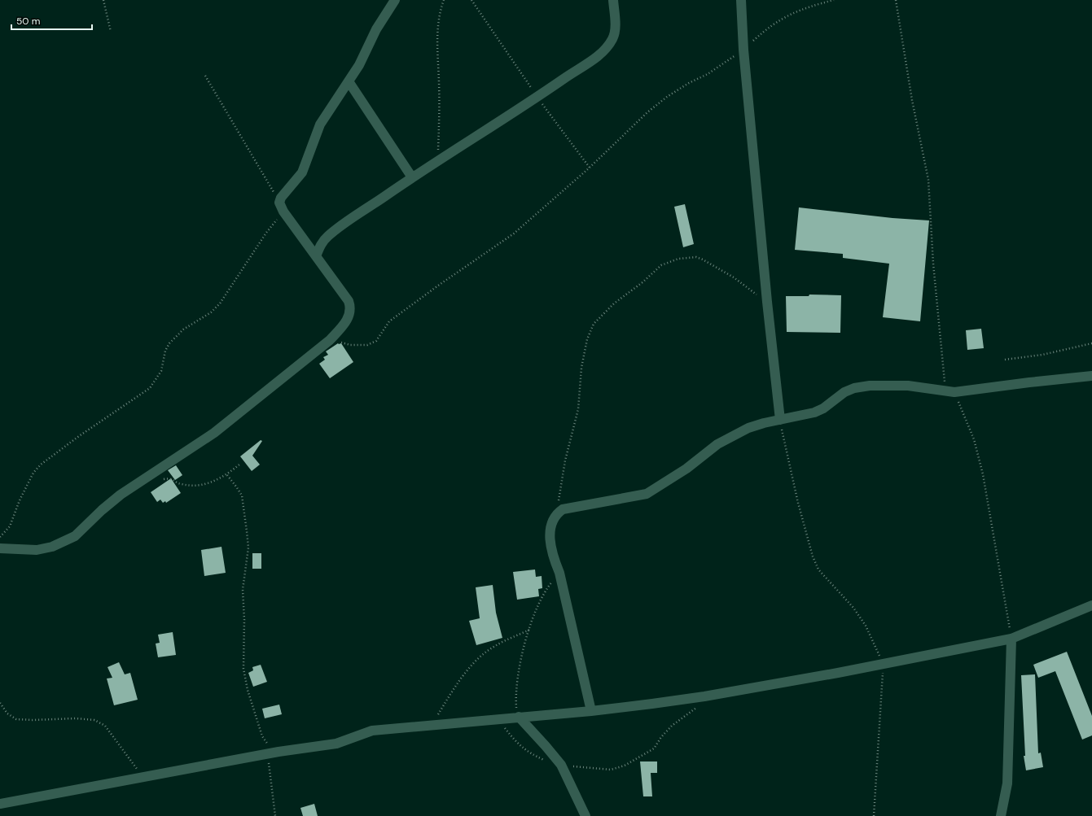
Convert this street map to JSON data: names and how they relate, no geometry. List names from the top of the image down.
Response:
{
  "scale_bar": "50 m"
}
